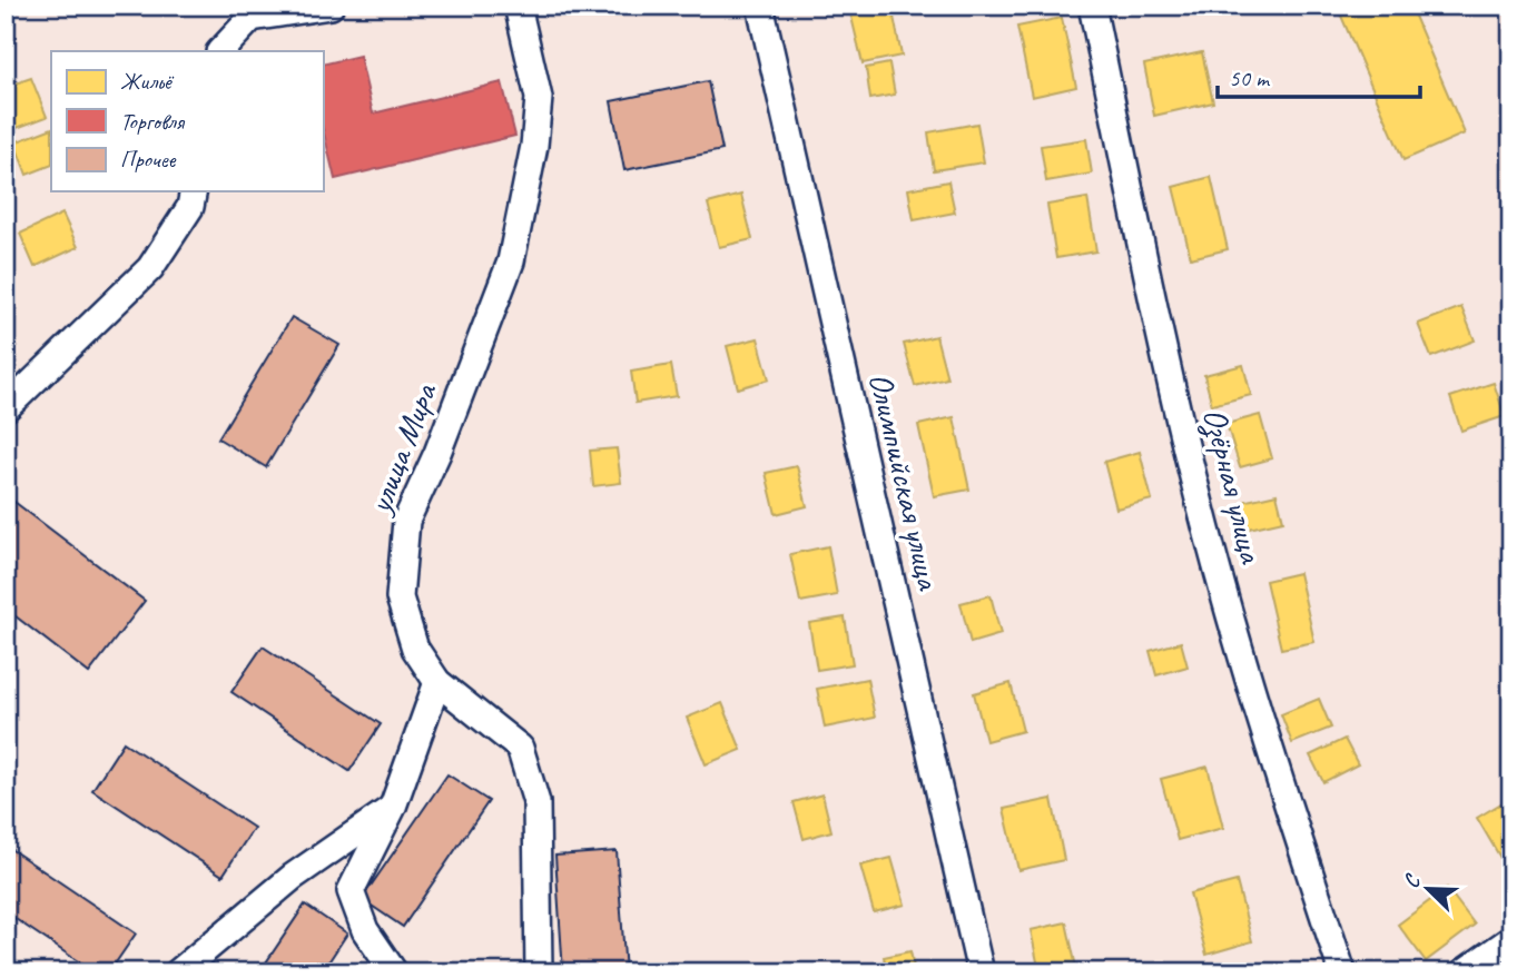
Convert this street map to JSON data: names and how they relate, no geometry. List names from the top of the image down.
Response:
{
  "streets": {
    "street": ["улица Мира", "Олимпийская улица", "Озёрная улица"]
  },
  "legend": ["Жильё", "Торговля", "Прочее"],
  "scale_bar": "50 m",
  "north": "top left"
}
